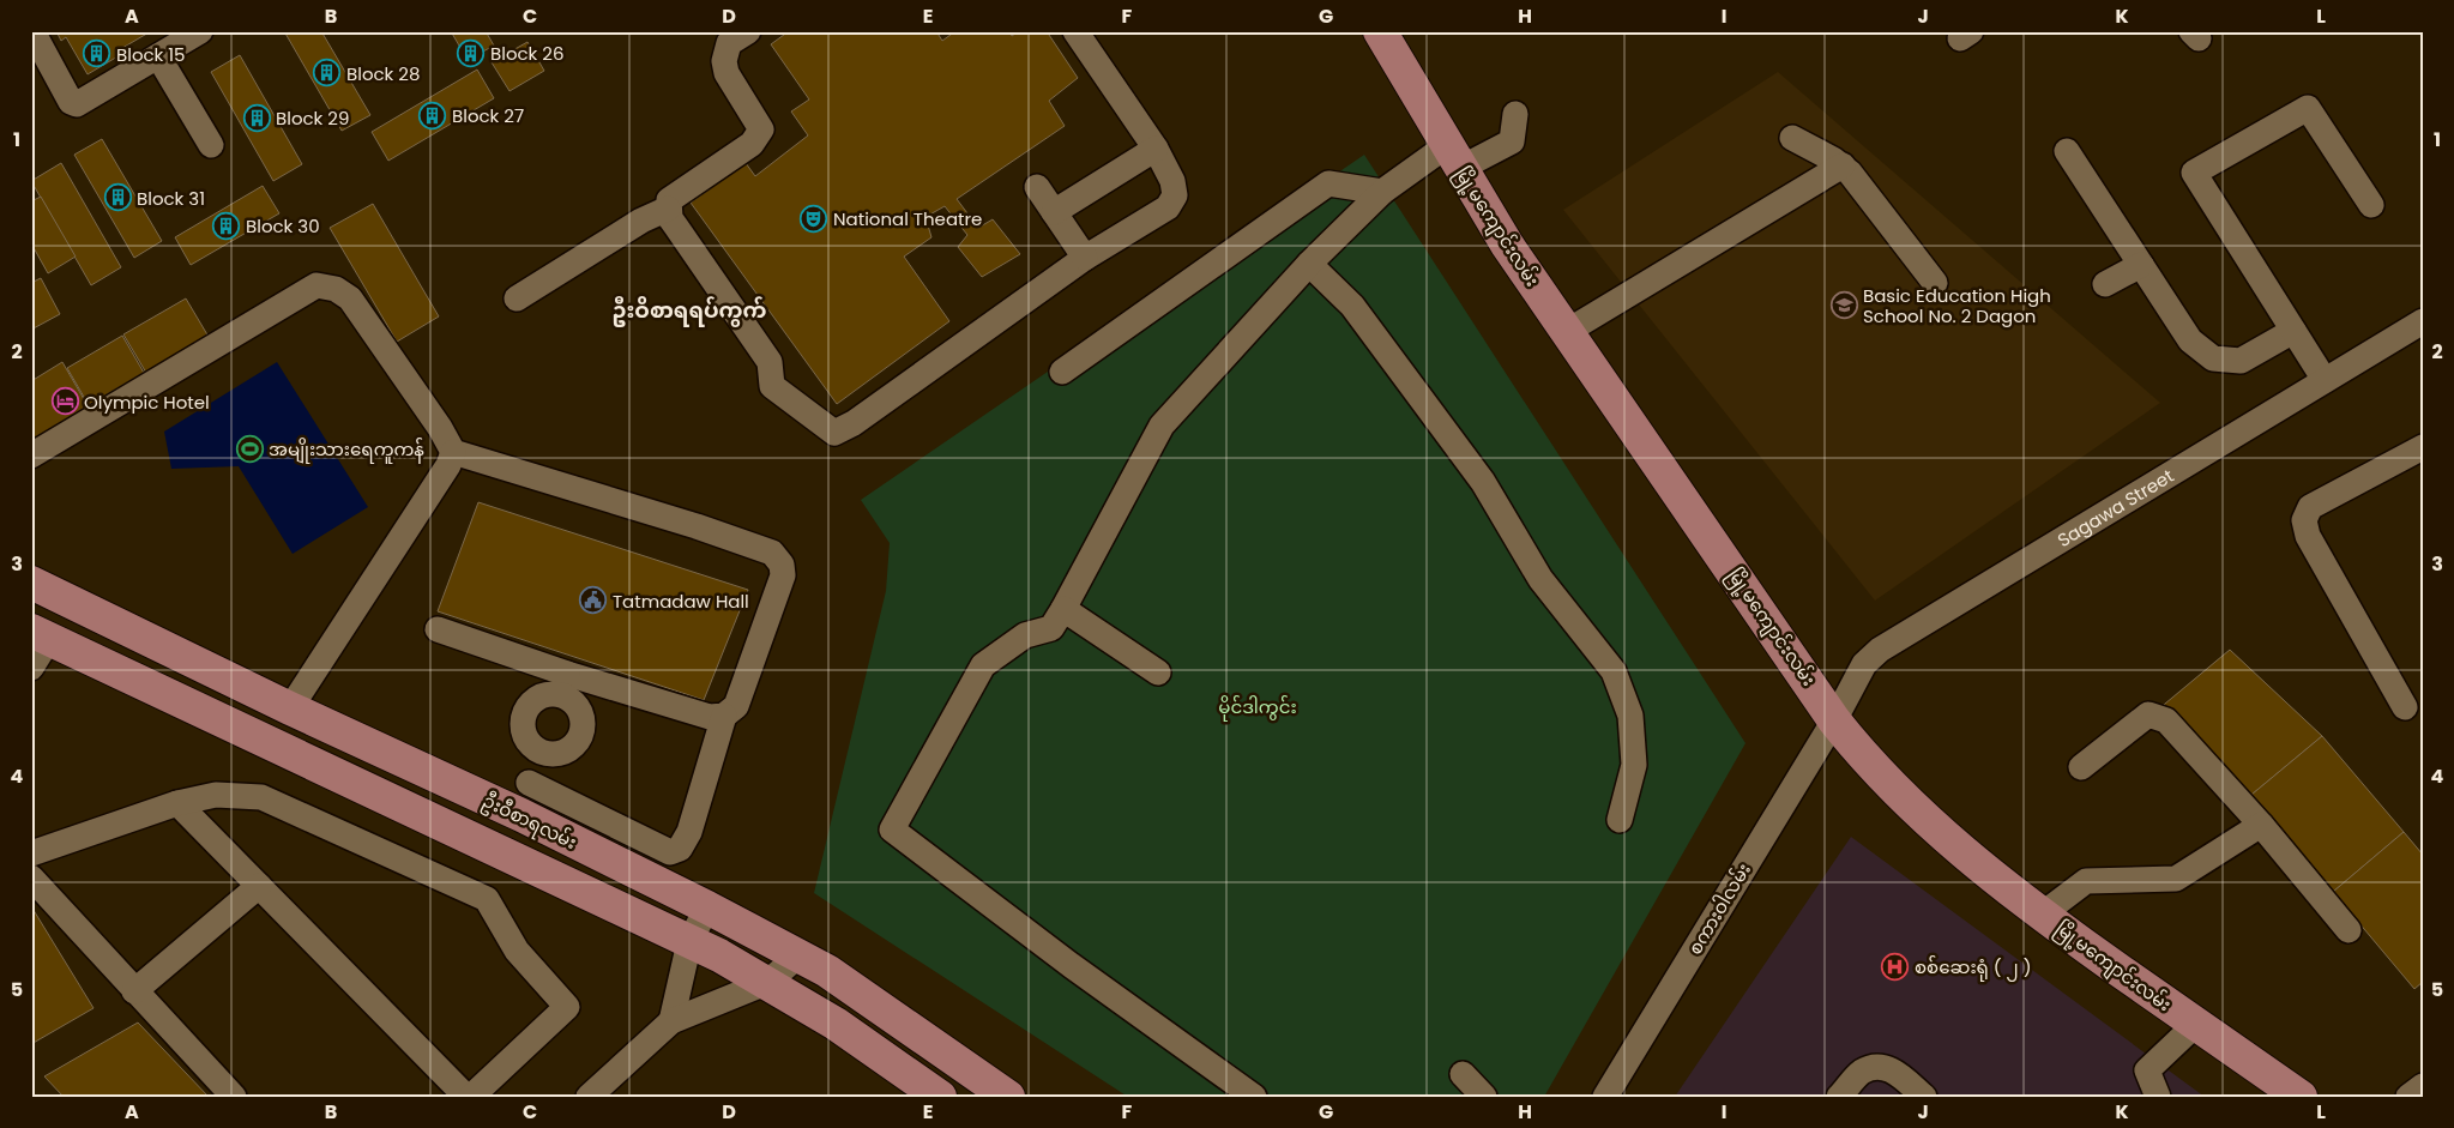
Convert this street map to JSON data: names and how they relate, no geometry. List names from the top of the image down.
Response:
{
  "streets": {
    "main road": ["မြို့မကျောင်းလမ်း", "ဦးဝီစာရလမ်း"],
    "street": ["Sagawa Street", "စကားဝါလမ်း"]
  },
  "crossings": [
    ["မြို့မကျောင်းလမ်း", "Sagawa Street"],
    ["မြို့မကျောင်းလမ်း", "စကားဝါလမ်း"],
    ["Sagawa Street", "စကားဝါလမ်း"]
  ],
  "districts": ["ဦးဝိစာရရပ်ကွက်"],
  "parks": ["မိုင်ဒါကွင်း"],
  "places": {
    "building": [
      "Block 26",
      "Block 15",
      "Block 28",
      "Block 27",
      "Block 29",
      "Block 31",
      "Block 30"
    ],
    "theatre": ["National Theatre"],
    "school or university": ["Basic Education High School No. 2 Dagon"],
    "hotel": ["Olympic Hotel"],
    "sports": ["အမျိုးသားရေကူကန်"],
    "public building": ["Tatmadaw Hall"],
    "hospital": ["စစ်ဆေးရုံ ( ၂ )"]
  },
  "grid": {
    "columns": [
      "A",
      "B",
      "C",
      "D",
      "E",
      "F",
      "G",
      "H",
      "I",
      "J",
      "K",
      "L"
    ],
    "rows": [
      "1",
      "2",
      "3",
      "4",
      "5"
    ]
  }
}
